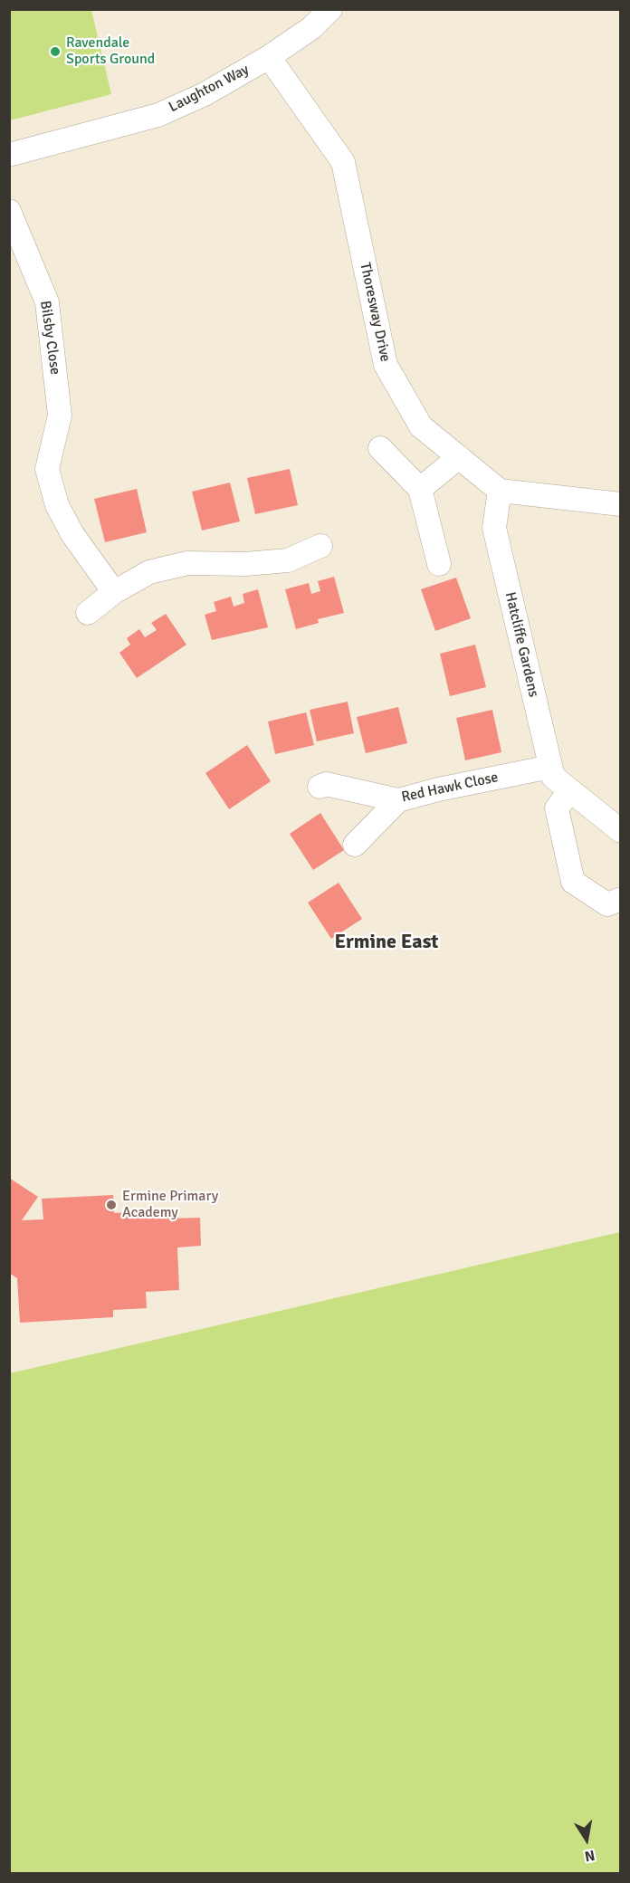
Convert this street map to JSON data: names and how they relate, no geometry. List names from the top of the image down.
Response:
{
  "streets": {
    "street": [
      "Laughton Way",
      "Thoresway Drive",
      "Bilsby Close",
      "Hatcliffe Gardens",
      "Red Hawk Close"
    ]
  },
  "crossings": [
    ["Laughton Way", "Thoresway Drive"],
    ["Thoresway Drive", "Hatcliffe Gardens"],
    ["Hatcliffe Gardens", "Red Hawk Close"]
  ],
  "districts": ["Ermine East"],
  "places": ["Ravendale Sports Ground", "Ermine Primary Academy"],
  "north": "bottom"
}
